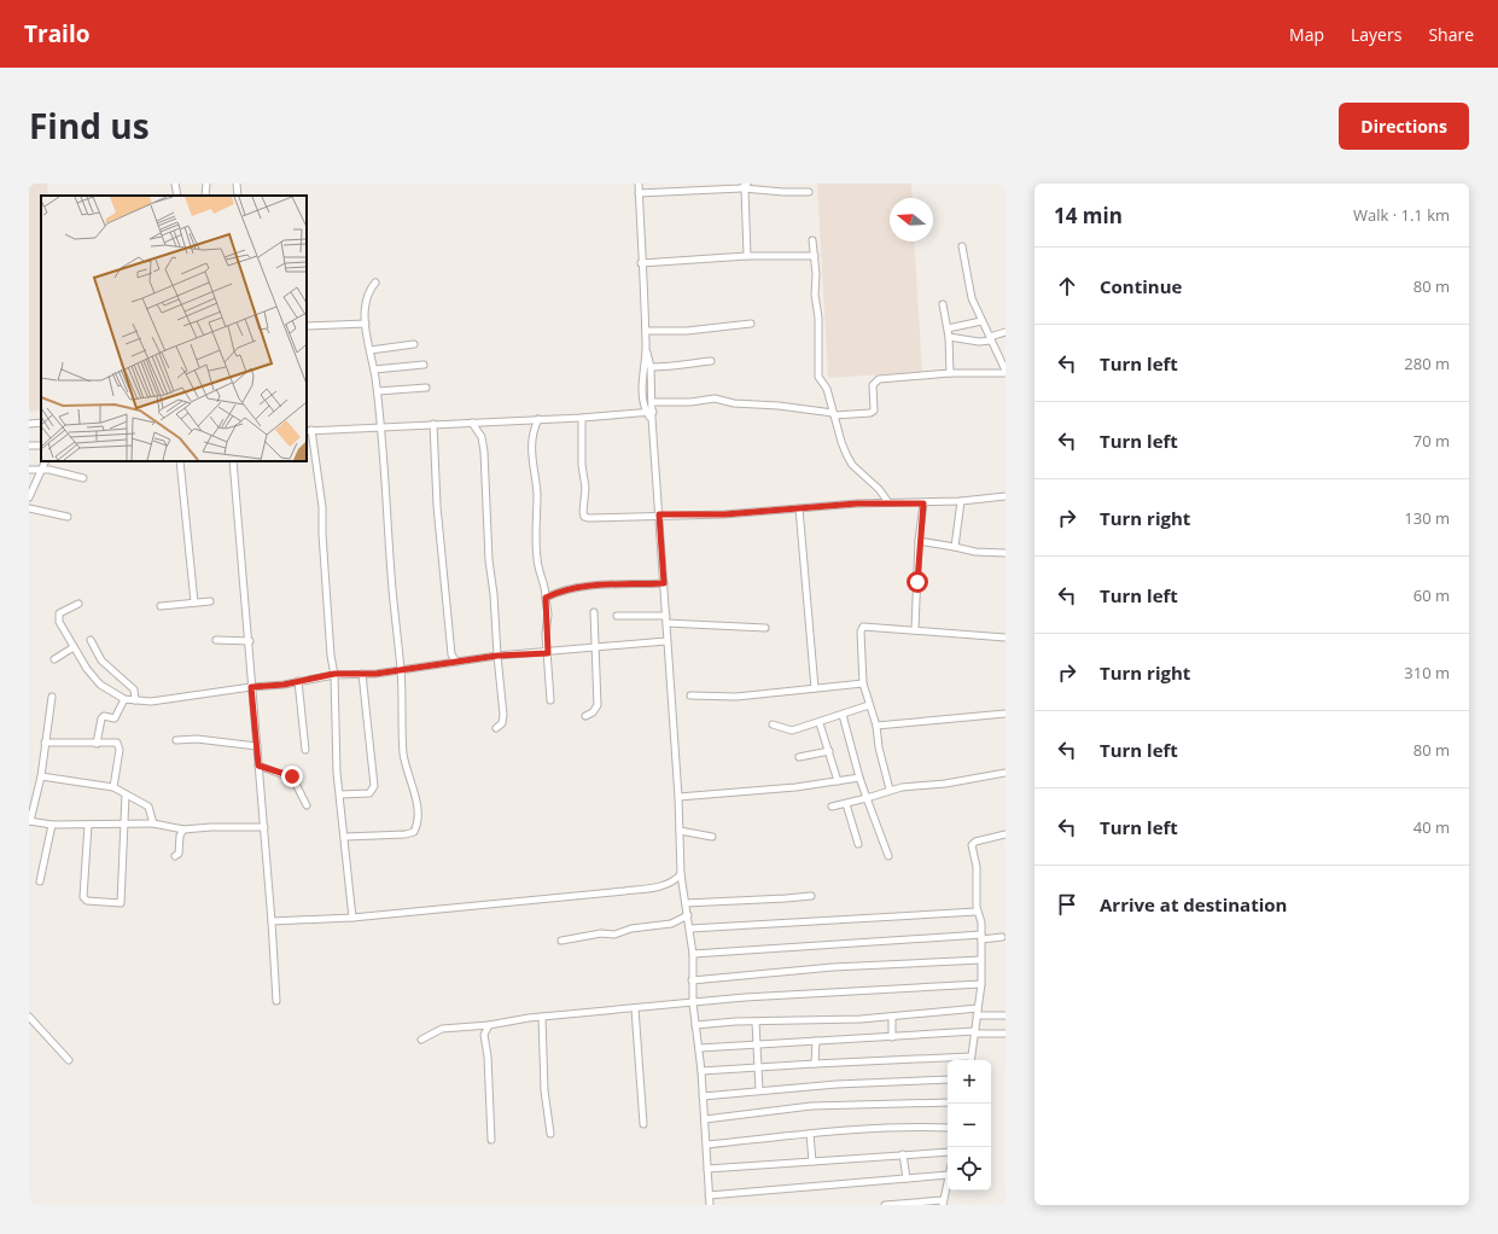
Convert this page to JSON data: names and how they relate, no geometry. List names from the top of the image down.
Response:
{
  "north": "left",
  "page": {
    "header": "Trailo",
    "nav": ["Map", "Layers", "Share"],
    "title": "Find us",
    "buttons": "Directions",
    "heading": ["14 min", "Walk · 1.1 km"],
    "list": [
      ["Continue", "80 m"],
      ["Turn left", "280 m"],
      ["Turn left", "70 m"],
      ["Turn right", "130 m"],
      ["Turn left", "60 m"],
      ["Turn right", "310 m"],
      ["Turn left", "80 m"],
      ["Turn left", "40 m"],
      "Arrive at destination"
    ],
    "map_buttons": ["+", "−"]
  }
}
